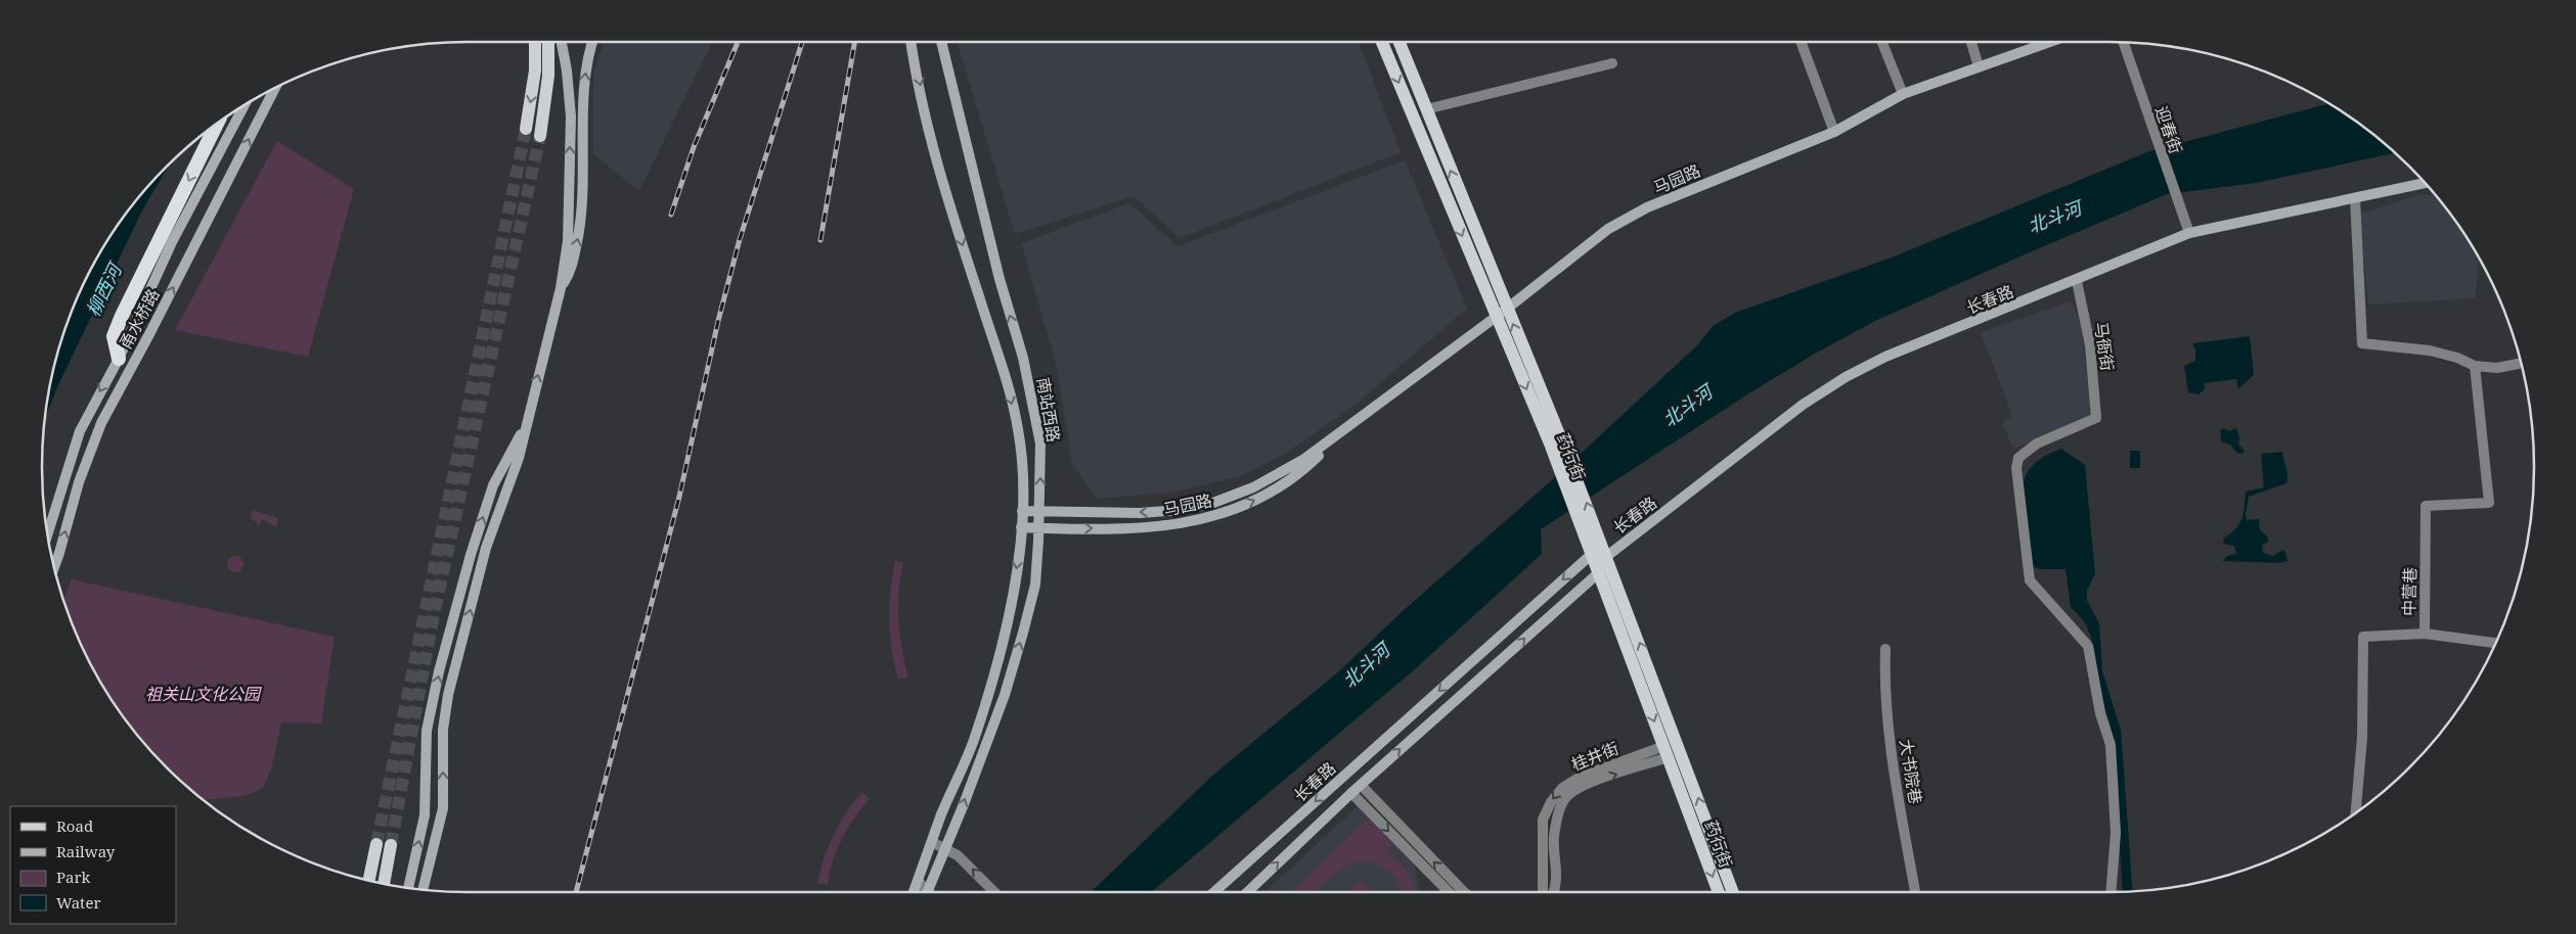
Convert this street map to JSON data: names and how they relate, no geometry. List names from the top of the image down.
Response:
{
  "streets": {
    "main road": [
      "马园路",
      "长春路",
      "甬水桥路",
      "南站西路",
      "药行街"
    ],
    "street": [
      "迎春街",
      "马衙街",
      "中营巷",
      "桂井街",
      "大书院巷"
    ]
  },
  "crossings": [
    ["迎春街", "长春路"],
    ["马园路", "南站西路"],
    ["马园路", "药行街"],
    ["长春路", "马衙街"],
    ["长春路", "药行街"],
    ["药行街", "桂井街"]
  ],
  "water": ["北斗河", "柳西河"],
  "parks": ["祖关山文化公园"],
  "legend": [
    "Road",
    "Railway",
    "Park",
    "Water"
  ]
}
